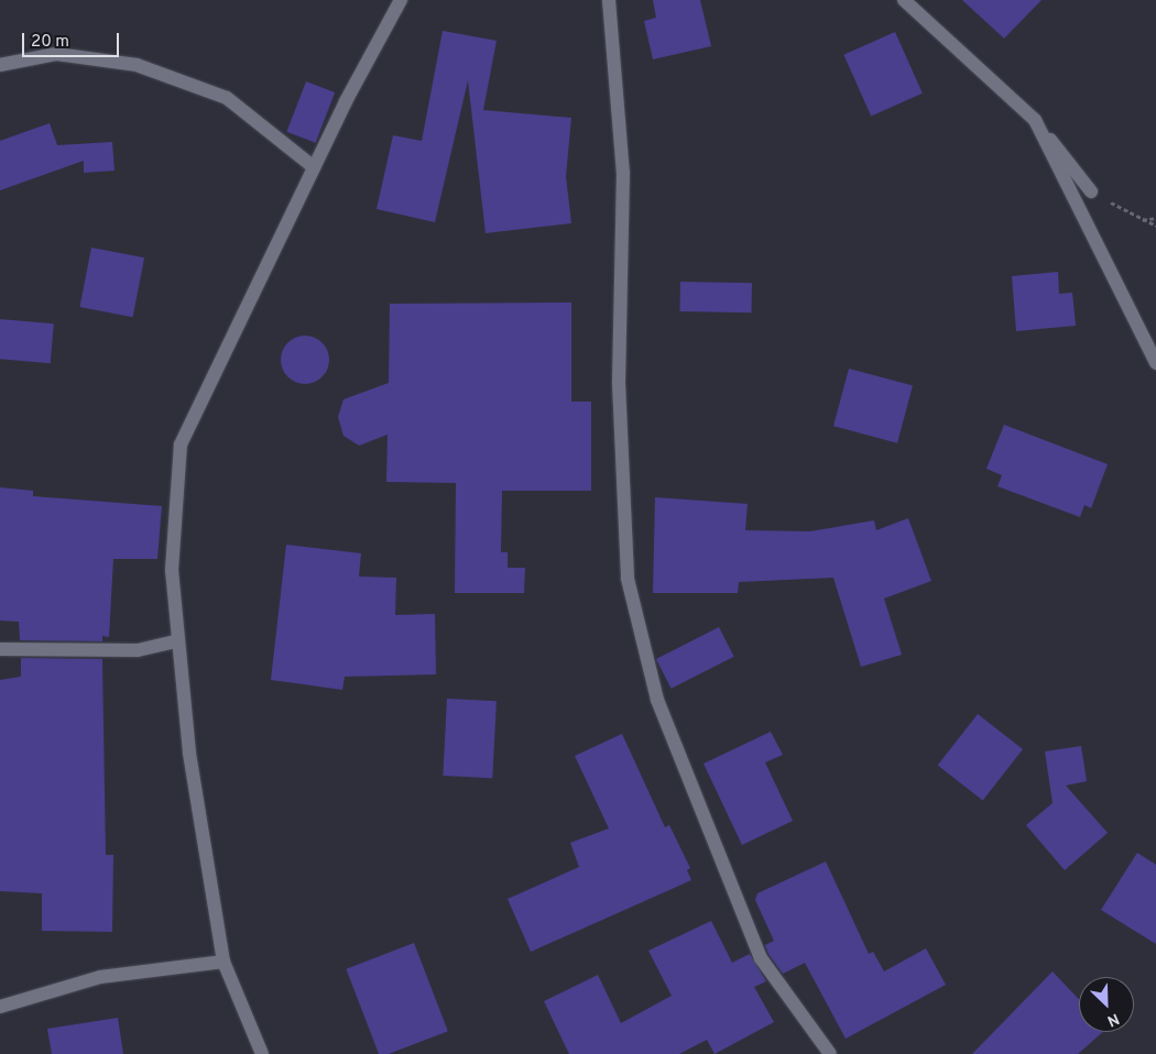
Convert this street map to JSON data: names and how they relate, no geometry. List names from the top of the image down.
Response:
{
  "scale_bar": "20 m",
  "north": "bottom right"
}
